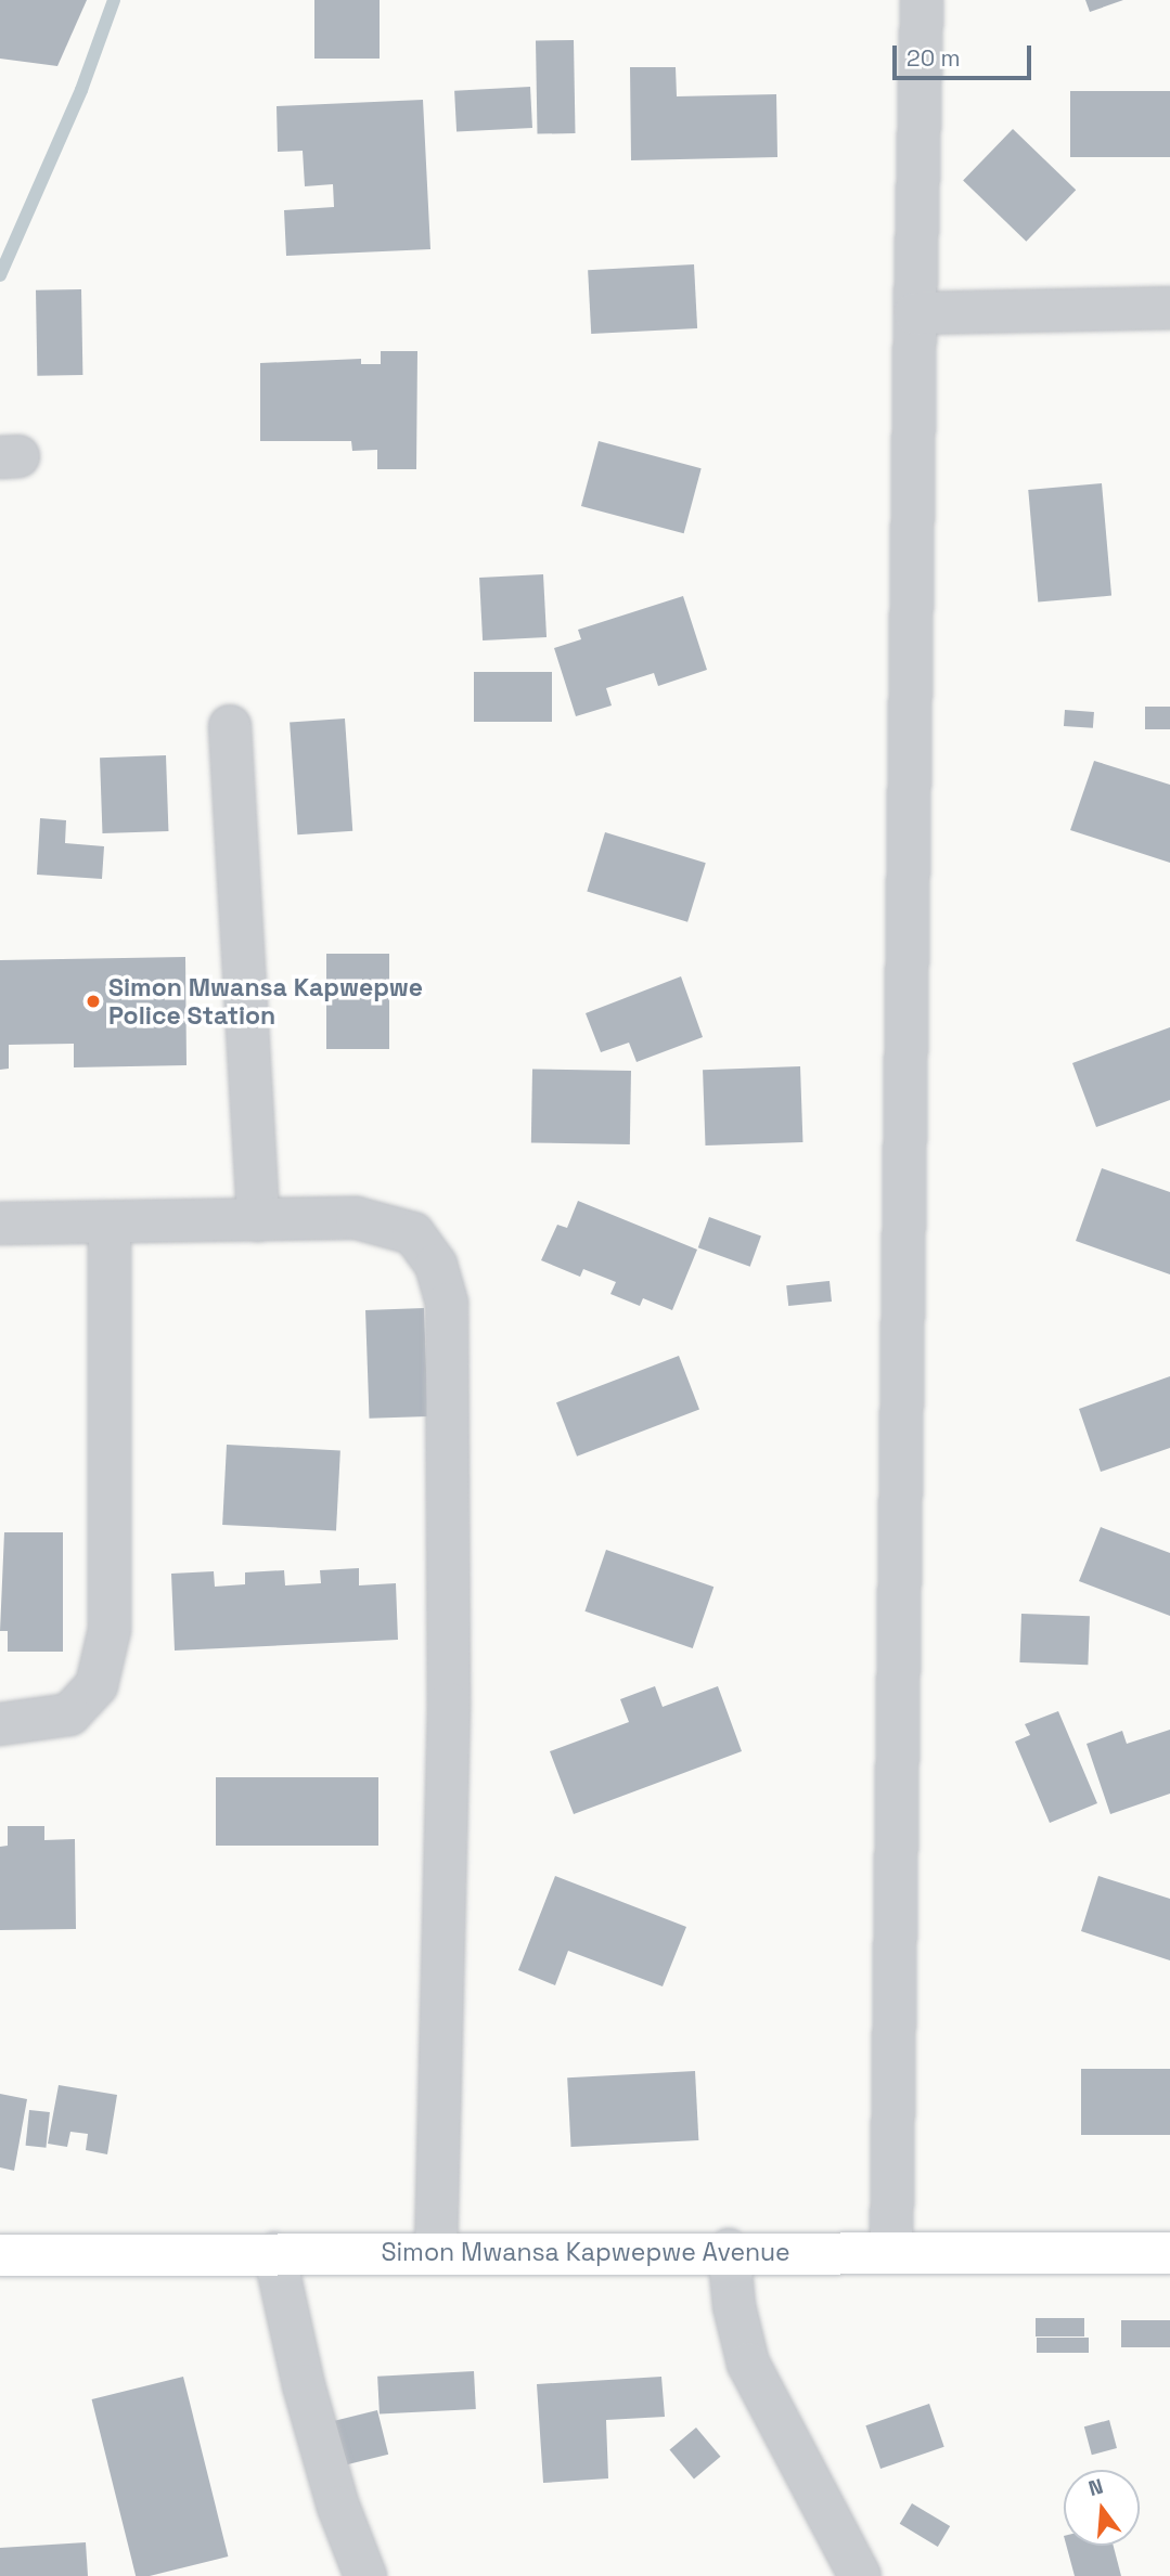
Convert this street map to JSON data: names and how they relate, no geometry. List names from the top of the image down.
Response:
{
  "streets": {
    "main road": ["Simon Mwansa Kapwepwe Avenue"]
  },
  "places": ["Simon Mwansa Kapwepwe Police Station"],
  "scale_bar": "20 m",
  "north": "top"
}
